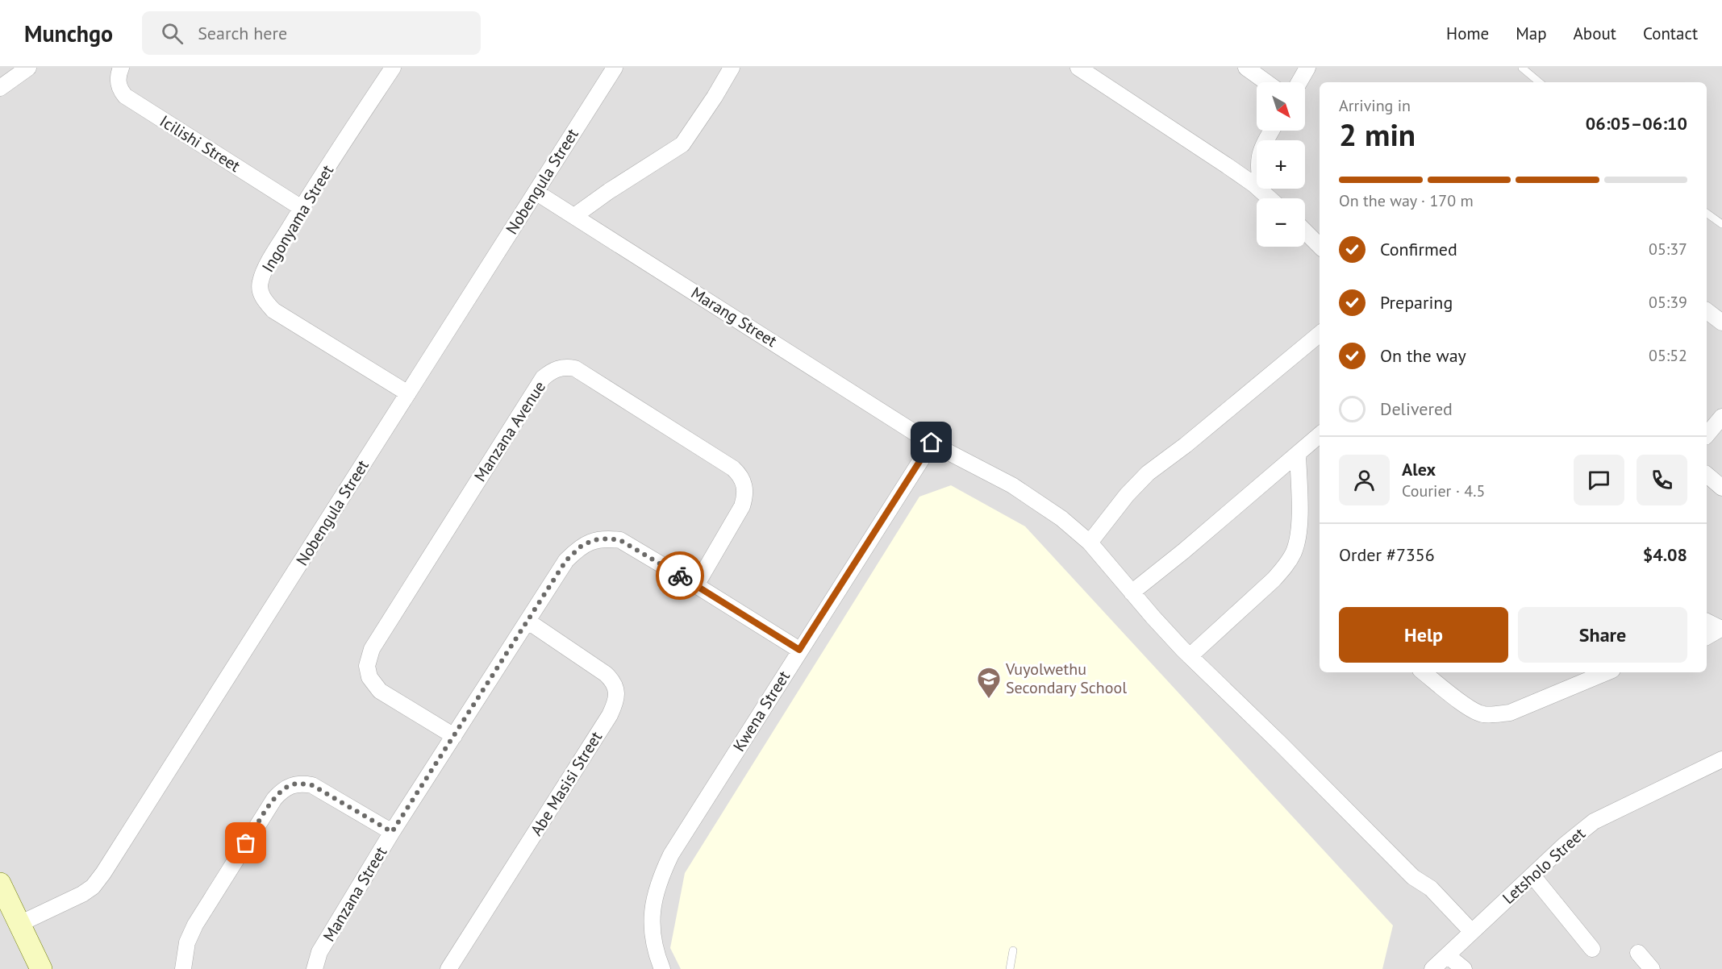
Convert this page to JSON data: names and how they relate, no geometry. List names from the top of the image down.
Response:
{
  "streets": {
    "street": [
      "Icilishi Street",
      "Nobengula Street",
      "Ingonyama Street",
      "Marang Street",
      "Manzana Avenue",
      "Kwena Street",
      "Abe Masisi Street",
      "Letsholo Street",
      "Manzana Street"
    ]
  },
  "crossings": [
    ["Icilishi Street", "Ingonyama Street"],
    ["Nobengula Street", "Ingonyama Street"],
    ["Nobengula Street", "Marang Street"],
    ["Marang Street", "Kwena Street"],
    ["Marang Street", "Letsholo Street"],
    ["Manzana Avenue", "Manzana Street"],
    ["Kwena Street", "Manzana Street"],
    ["Abe Masisi Street", "Manzana Street"]
  ],
  "places": {
    "school or university": ["Vuyolwethu Secondary School"]
  },
  "north": "bottom right",
  "page": {
    "header": "Munchgo",
    "search": "Search here",
    "nav": [
      "Home",
      "Map",
      "About",
      "Contact"
    ],
    "map_buttons": ["+", "−"],
    "heading": ["2 min", "Arriving in", "06:05–06:10"],
    "panel": [
      "Alex",
      "Courier · 4.5",
      "Order #7356",
      "$4.08"
    ],
    "bar": "On the way · 170 m",
    "list": [
      ["Confirmed", "05:37"],
      ["Preparing", "05:39"],
      ["On the way", "05:52"],
      "Delivered"
    ],
    "buttons": ["Help", "Share"]
  }
}
